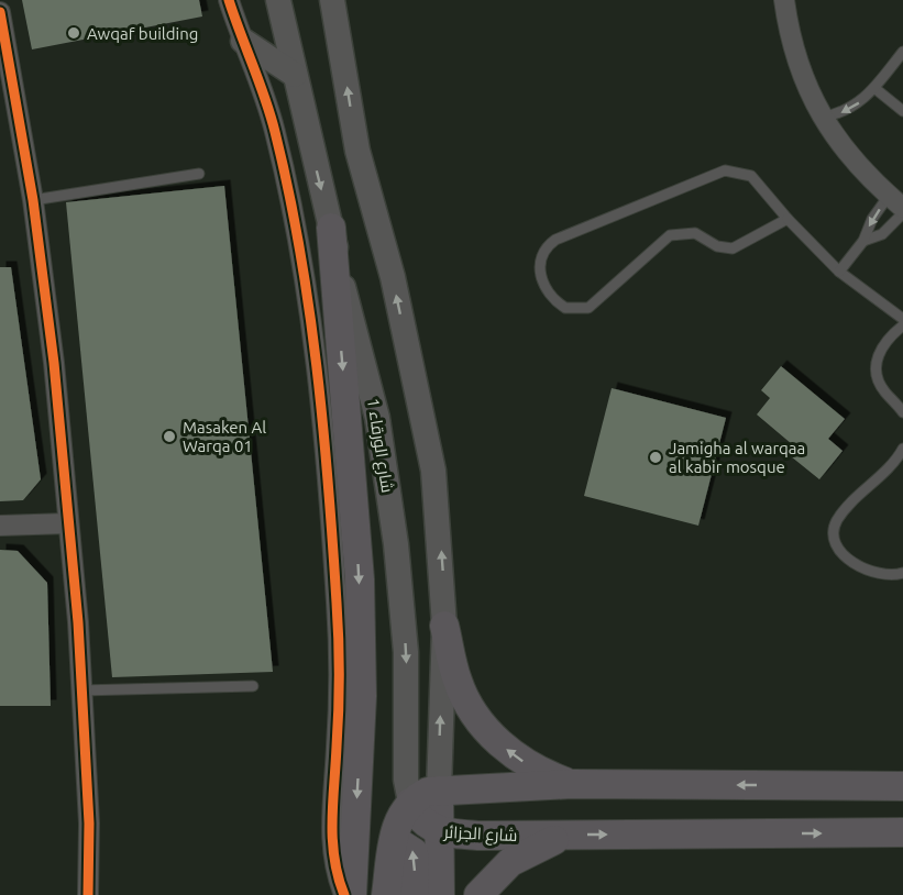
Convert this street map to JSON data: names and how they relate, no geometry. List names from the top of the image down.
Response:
{
  "streets": {
    "main road": ["شارع الجزائر"],
    "street": ["شارع الورقاء 1"]
  },
  "crossings": [
    ["شارع الورقاء 1", "شارع الجزائر"]
  ],
  "places": ["Awqaf building", "Masaken Al Warqa 01", "Jamigha al warqaa al kabir mosque"]
}
